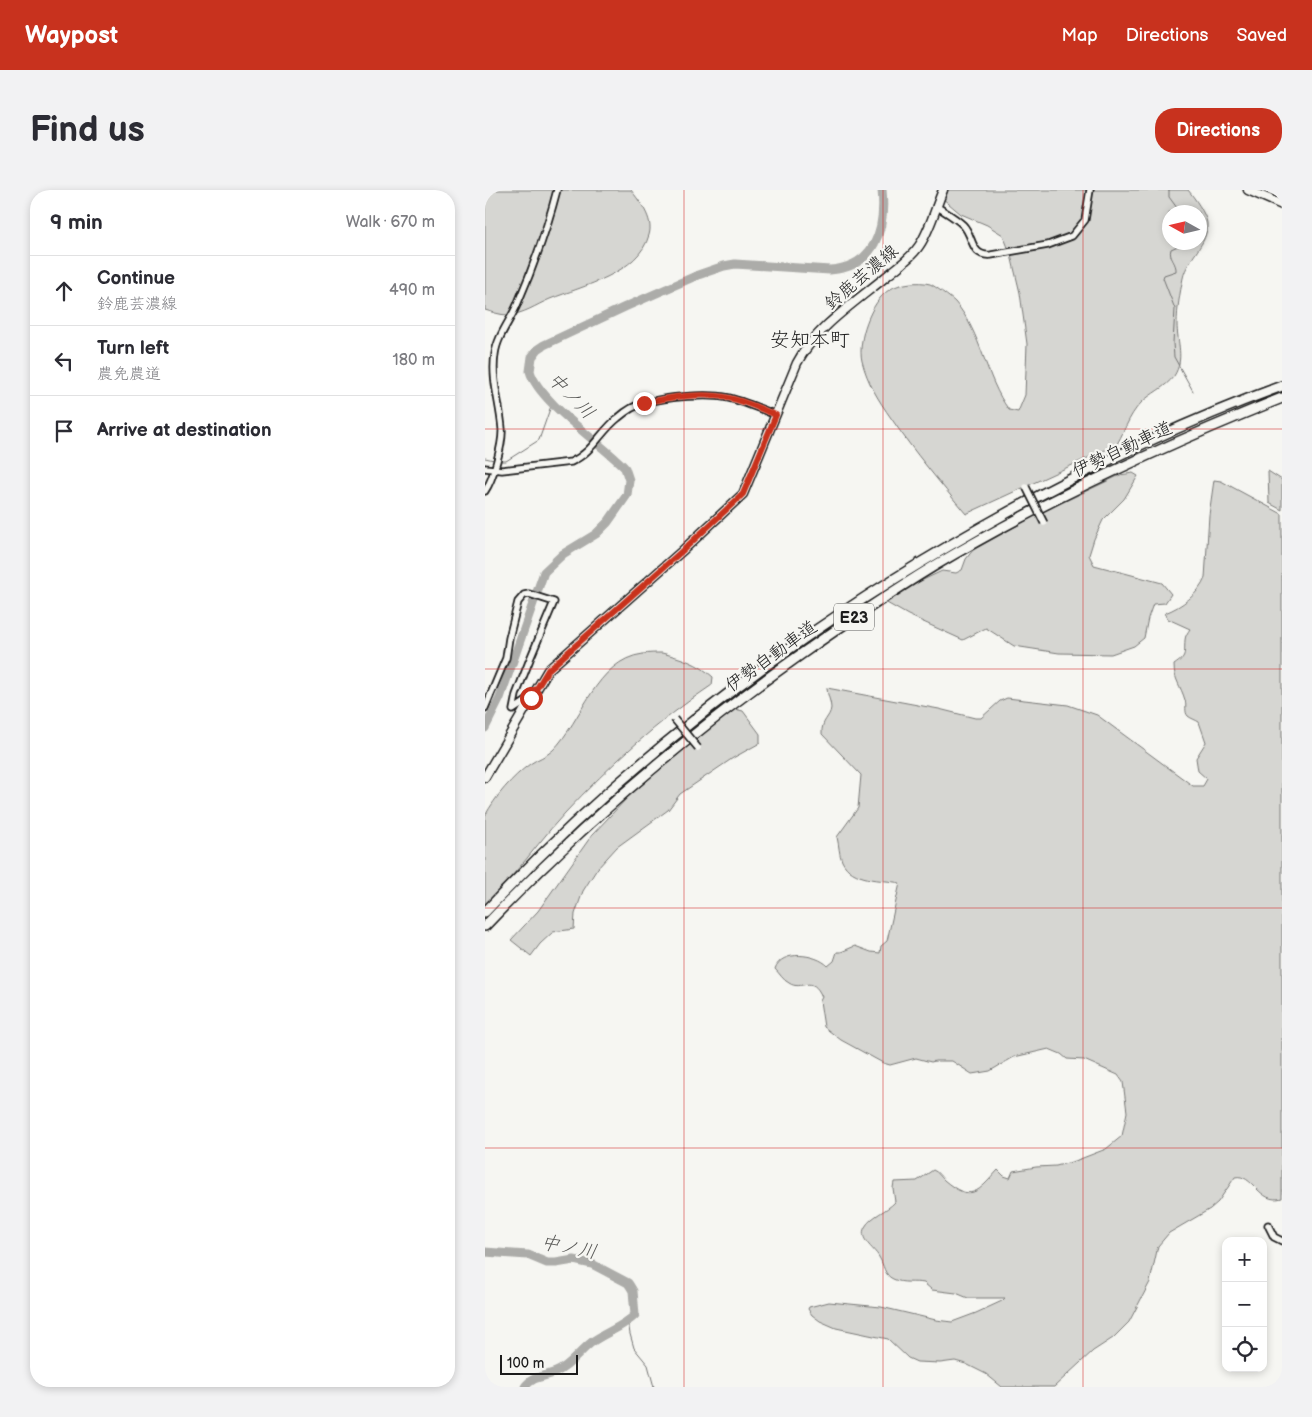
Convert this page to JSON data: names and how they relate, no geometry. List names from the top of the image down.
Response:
{
  "streets": {
    "highway": ["伊勢自動車道", "E23"],
    "main road": ["鈴鹿芸濃線"]
  },
  "districts": ["安知本町"],
  "water": ["中ノ川"],
  "scale_bar": "100 m",
  "north": "left",
  "page": {
    "header": "Waypost",
    "nav": ["Map", "Directions", "Saved"],
    "buttons": "Directions",
    "title": "Find us",
    "heading": ["9 min", "Walk · 670 m"],
    "list": [
      ["Continue", "鈴鹿芸濃線", "490 m"],
      ["Turn left", "農免農道", "180 m"],
      "Arrive at destination"
    ],
    "map_buttons": ["+", "−"],
    "scale": "100 m"
  }
}
